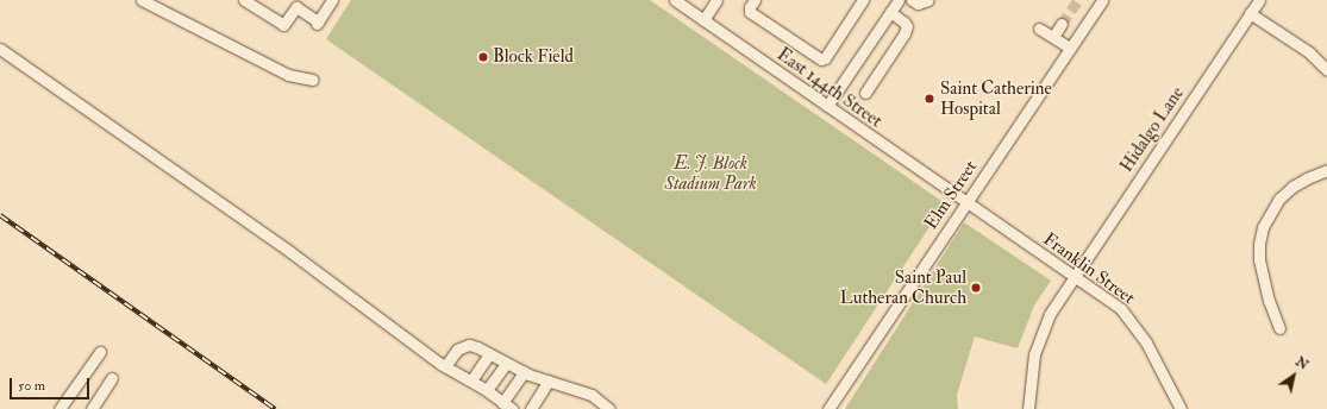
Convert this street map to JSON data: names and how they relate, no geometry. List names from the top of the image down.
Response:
{
  "streets": {
    "street": [
      "East 144th Street",
      "Hidalgo Lane",
      "Elm Street",
      "Franklin Street"
    ]
  },
  "crossings": [
    ["East 144th Street", "Elm Street"],
    ["East 144th Street", "Franklin Street"],
    ["Hidalgo Lane", "Franklin Street"],
    ["Elm Street", "Franklin Street"]
  ],
  "parks": ["E. J. Block Stadium Park"],
  "places": ["Block Field", "Saint Catherine Hospital", "Saint Paul Lutheran Church"],
  "scale_bar": "50 m",
  "north": "top right"
}
